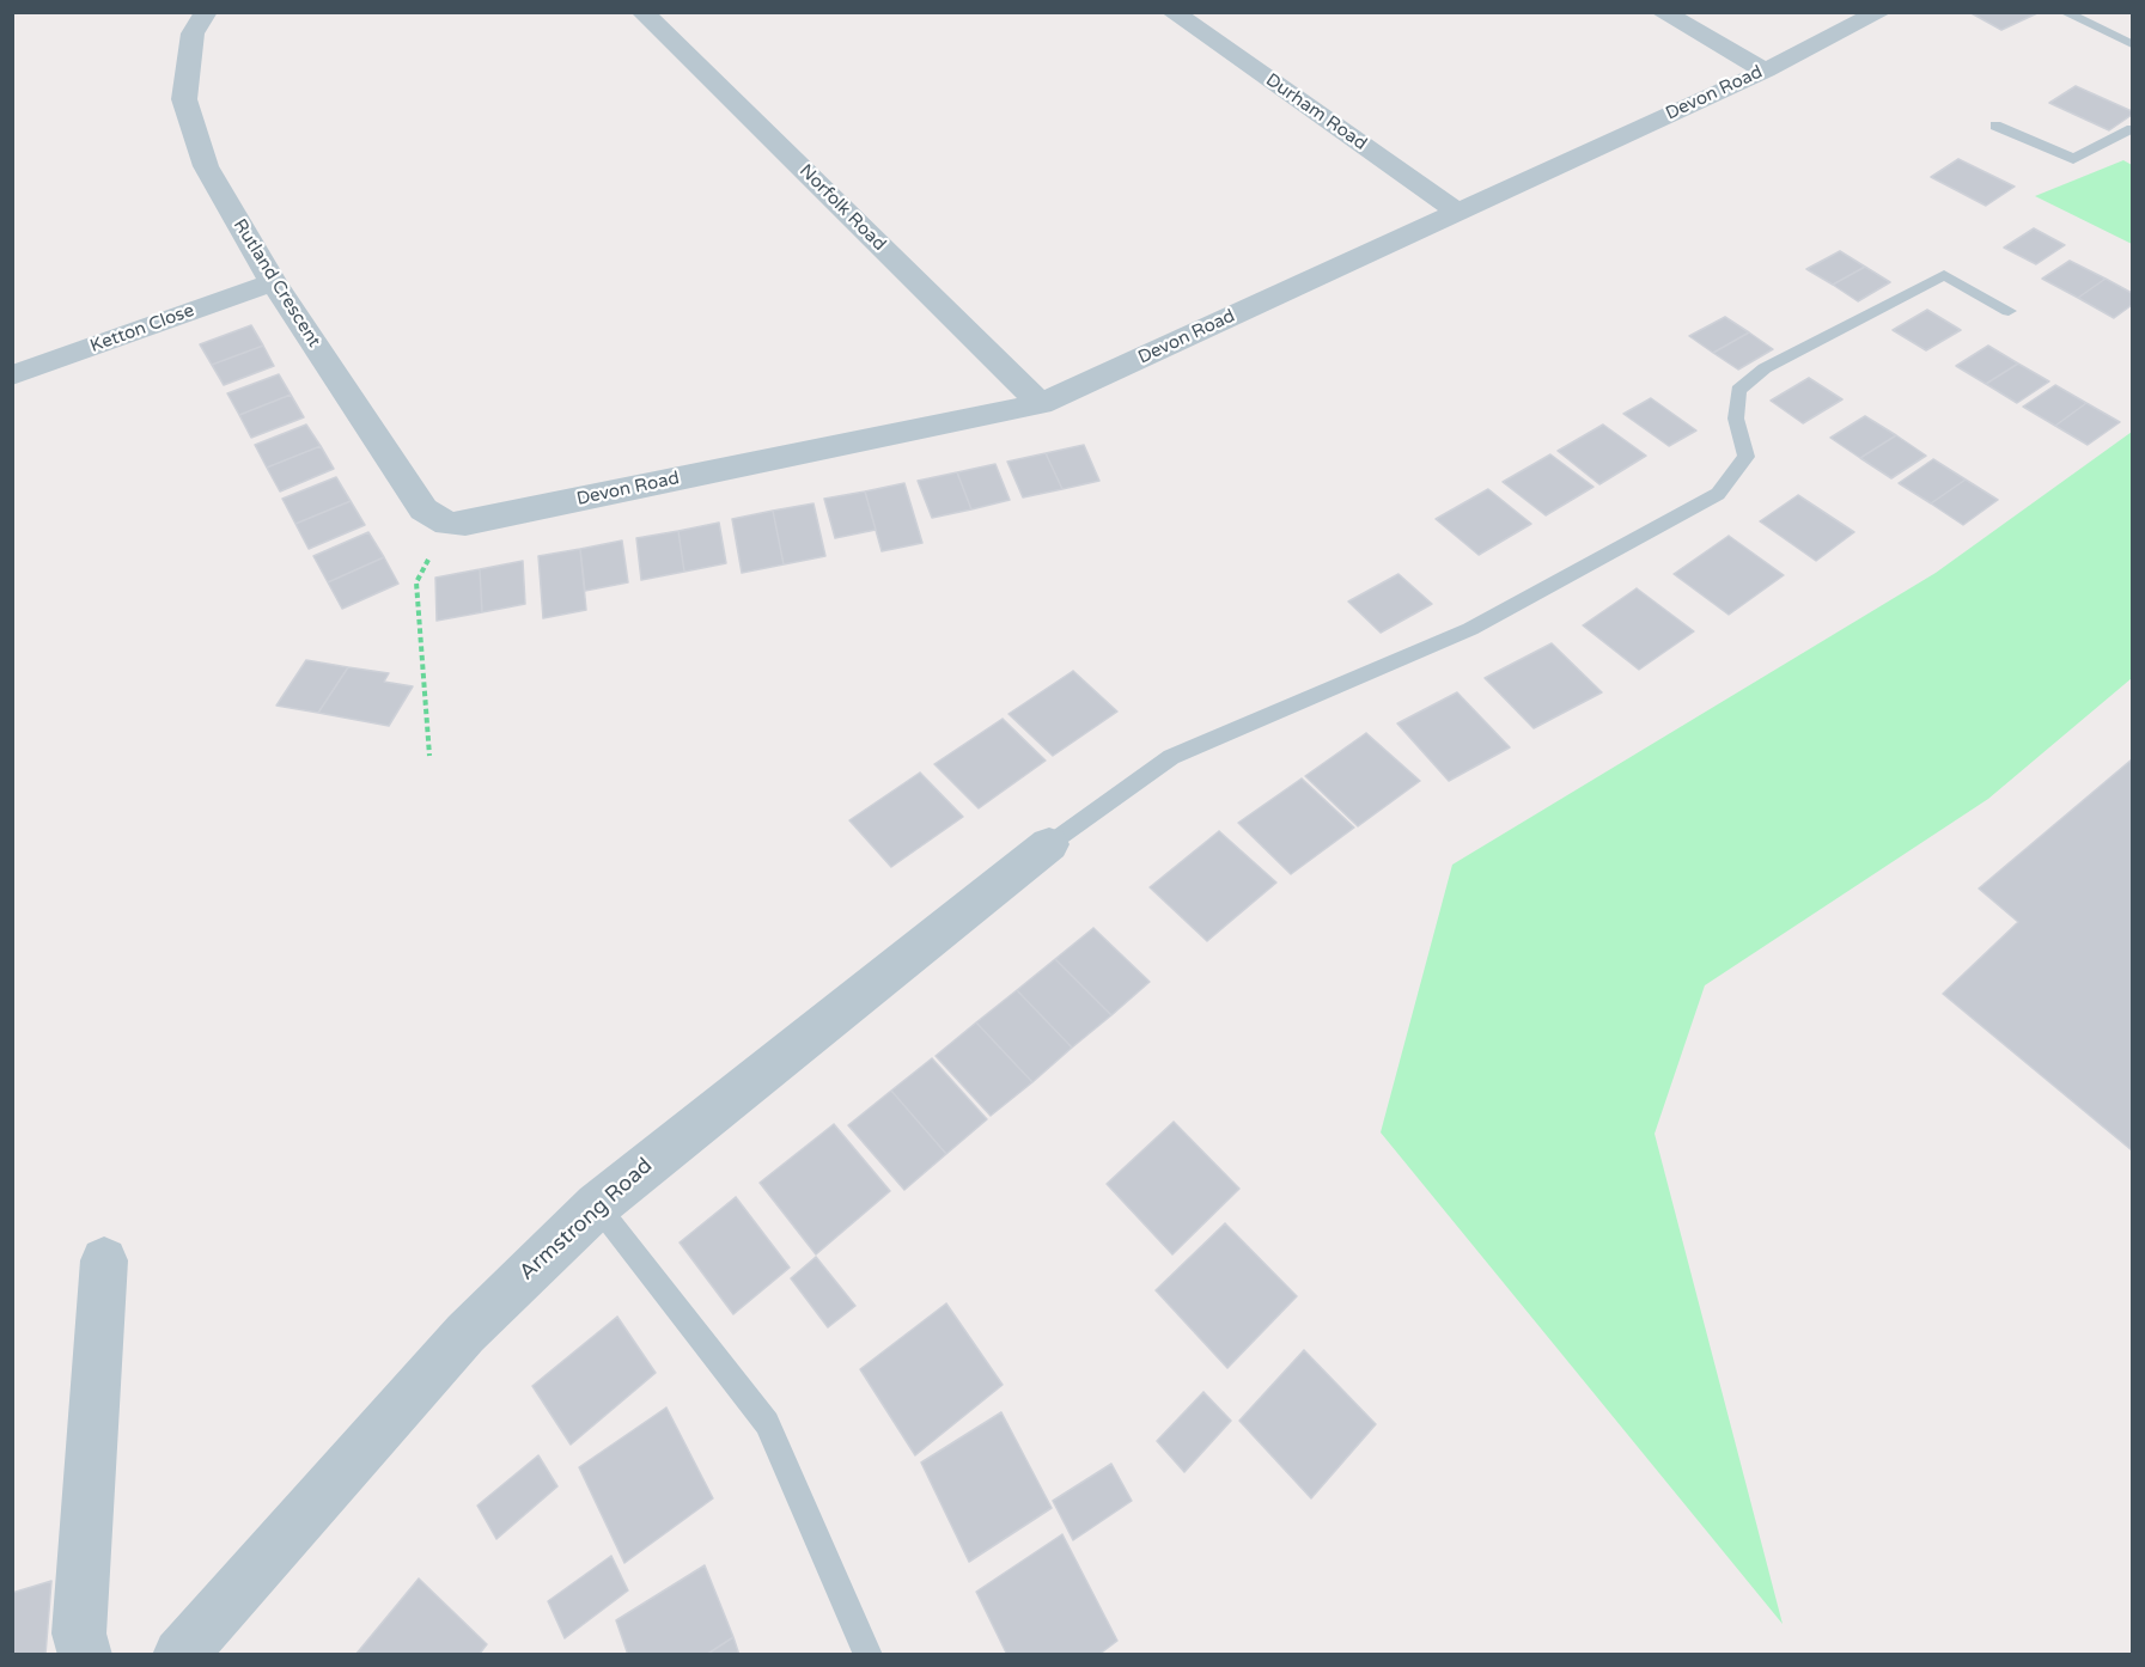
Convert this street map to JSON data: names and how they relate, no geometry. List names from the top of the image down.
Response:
{
  "streets": {
    "street": [
      "Devon Road",
      "Durham Road",
      "Norfolk Road",
      "Rutland Crescent",
      "Ketton Close",
      "Armstrong Road"
    ]
  },
  "crossings": [
    ["Devon Road", "Durham Road"],
    ["Devon Road", "Norfolk Road"],
    ["Devon Road", "Rutland Crescent"],
    ["Rutland Crescent", "Ketton Close"]
  ]
}
